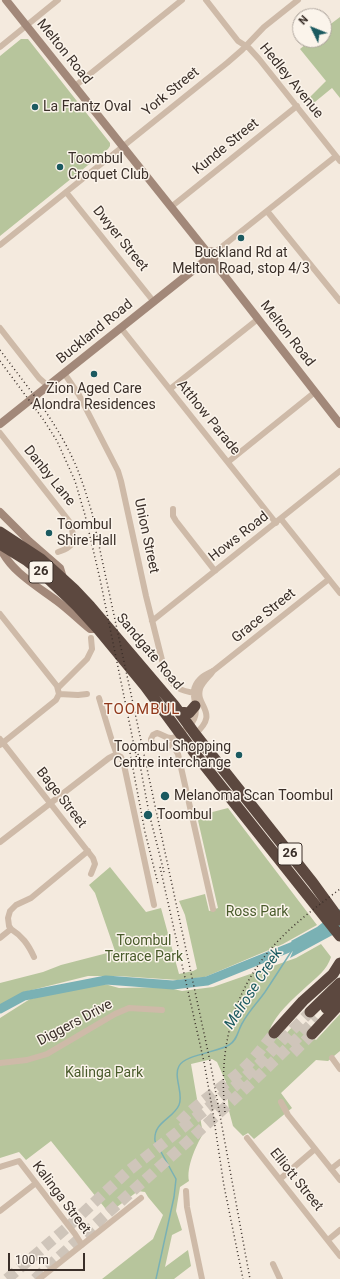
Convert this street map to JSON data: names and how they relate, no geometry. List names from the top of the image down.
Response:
{
  "streets": {
    "highway": ["26", "Sandgate Road"],
    "street": [
      "Melton Road",
      "Hedley Avenue",
      "York Street",
      "Kunde Street",
      "Dwyer Street",
      "Buckland Road",
      "Atthow Parade",
      "Danby Lane",
      "Union Street",
      "Hows Road",
      "Grace Street",
      "Bage Street",
      "Diggers Drive",
      "Elliott Street",
      "Kalinga Street"
    ]
  },
  "crossings": [
    ["Melton Road", "York Street"],
    ["Melton Road", "Kunde Street"],
    ["Melton Road", "Buckland Road"],
    ["Hedley Avenue", "York Street"],
    ["Hedley Avenue", "Kunde Street"],
    ["Hedley Avenue", "Buckland Road"],
    ["York Street", "Dwyer Street"],
    ["Dwyer Street", "Buckland Road"],
    ["Buckland Road", "Atthow Parade"],
    ["Buckland Road", "Union Street"],
    ["Atthow Parade", "Hows Road"],
    ["Atthow Parade", "Grace Street"],
    ["Union Street", "Hows Road"],
    ["Union Street", "Grace Street"]
  ],
  "districts": ["TOOMBUL"],
  "water": ["Melrose Creek"],
  "parks": ["Ross Park", "Toombul Terrace Park", "Kalinga Park"],
  "places": [
    "La Frantz Oval",
    "Toombul Croquet Club",
    "Buckland Rd at Melton Road, stop 4/3",
    "Zion Aged Care Alondra Residences",
    "Toombul Shire Hall",
    "Toombul Shopping Centre interchange",
    "Melanoma Scan Toombul",
    "Toombul"
  ],
  "scale_bar": "100 m",
  "north": "top left"
}
